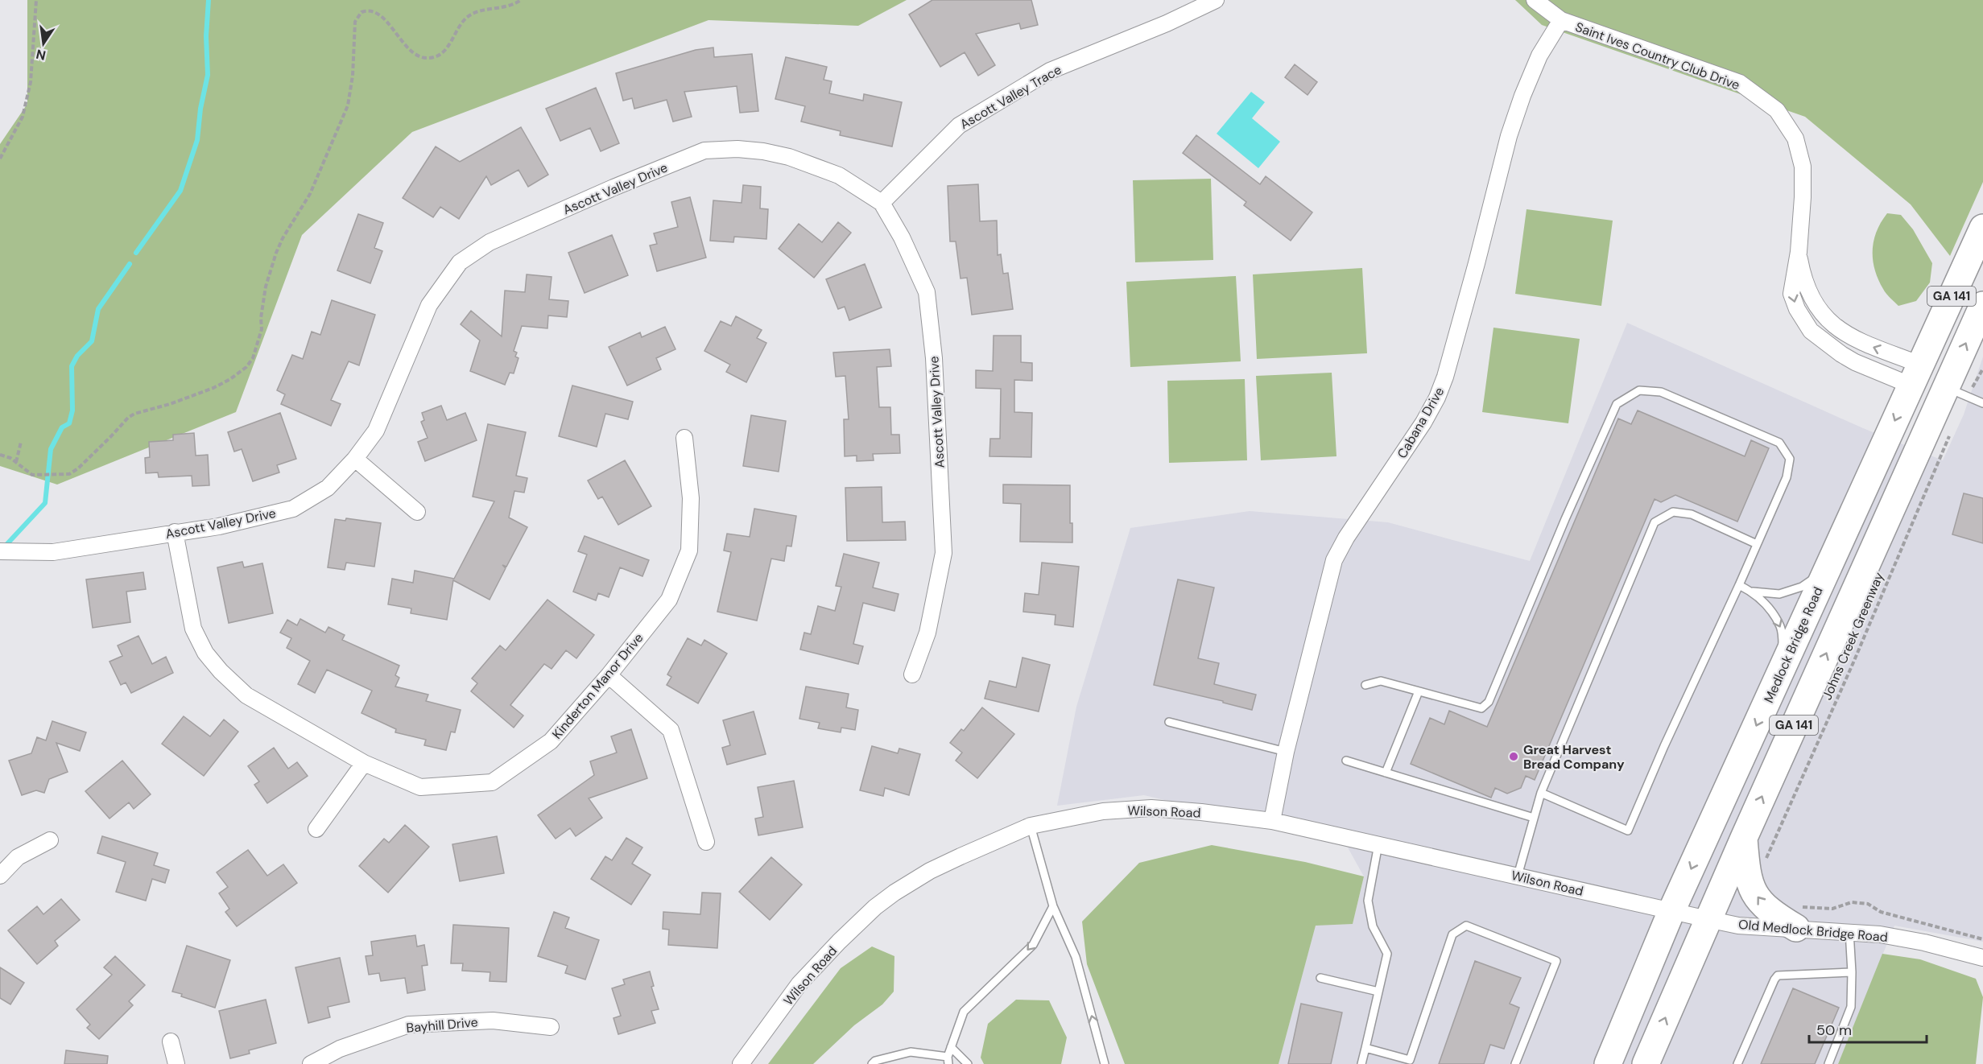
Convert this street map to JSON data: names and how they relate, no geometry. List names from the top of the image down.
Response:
{
  "streets": {
    "highway": ["GA 141", "Medlock Bridge Road"],
    "street": [
      "Saint Ives Country Club Drive",
      "Ascott Valley Trace",
      "Ascott Valley Drive",
      "Cabana Drive",
      "Kinderton Manor Drive",
      "Wilson Road",
      "Old Medlock Bridge Road",
      "Bayhill Drive"
    ],
    "path": ["Johns Creek Greenway"]
  },
  "crossings": [
    ["Saint Ives Country Club Drive", "Cabana Drive"],
    ["Saint Ives Country Club Drive", "Medlock Bridge Road"],
    ["Ascott Valley Trace", "Ascott Valley Drive"],
    ["Ascott Valley Drive", "Kinderton Manor Drive"],
    ["GA 141", "Old Medlock Bridge Road"],
    ["Cabana Drive", "Wilson Road"],
    ["Medlock Bridge Road", "Wilson Road"],
    ["Medlock Bridge Road", "Old Medlock Bridge Road"],
    ["Wilson Road", "Old Medlock Bridge Road"]
  ],
  "places": ["Great Harvest Bread Company"],
  "scale_bar": "50 m",
  "north": "bottom"
}
